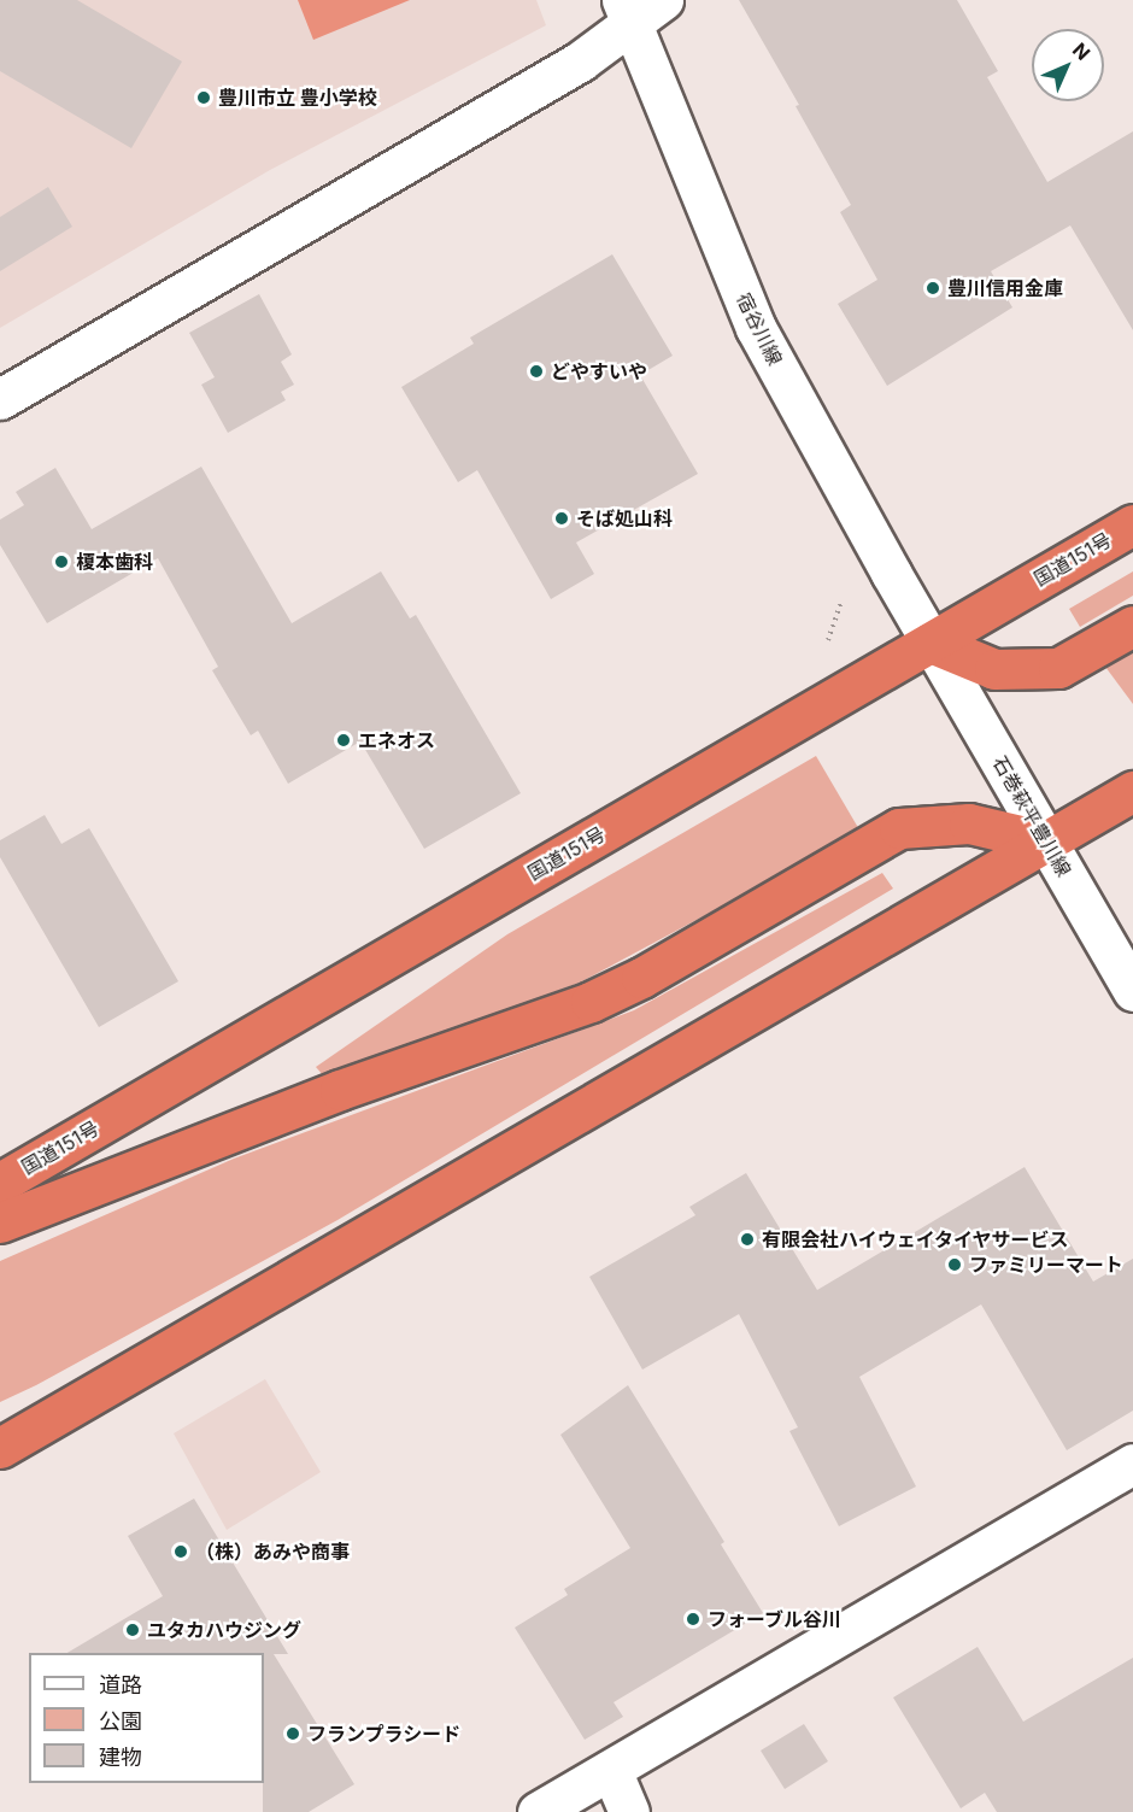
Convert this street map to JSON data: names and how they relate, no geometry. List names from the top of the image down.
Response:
{
  "streets": {
    "highway": ["国道151号"],
    "street": ["宿谷川線", "石巻萩平豊川線"]
  },
  "crossings": [
    ["宿谷川線", "国道151号"],
    ["宿谷川線", "石巻萩平豊川線"],
    ["国道151号", "石巻萩平豊川線"]
  ],
  "places": [
    "豊川市立 豊小学校",
    "豊川信用金庫",
    "どやすいや",
    "そば処山科",
    "榎本歯科",
    "エネオス",
    "有限会社ハイウェイタイヤサービス",
    "ファミリーマート",
    "（株）あみや商事",
    "フォーブル谷川",
    "ユタカハウジング",
    "フランプラシード"
  ],
  "legend": ["道路", "公園", "建物"],
  "north": "top right"
}
